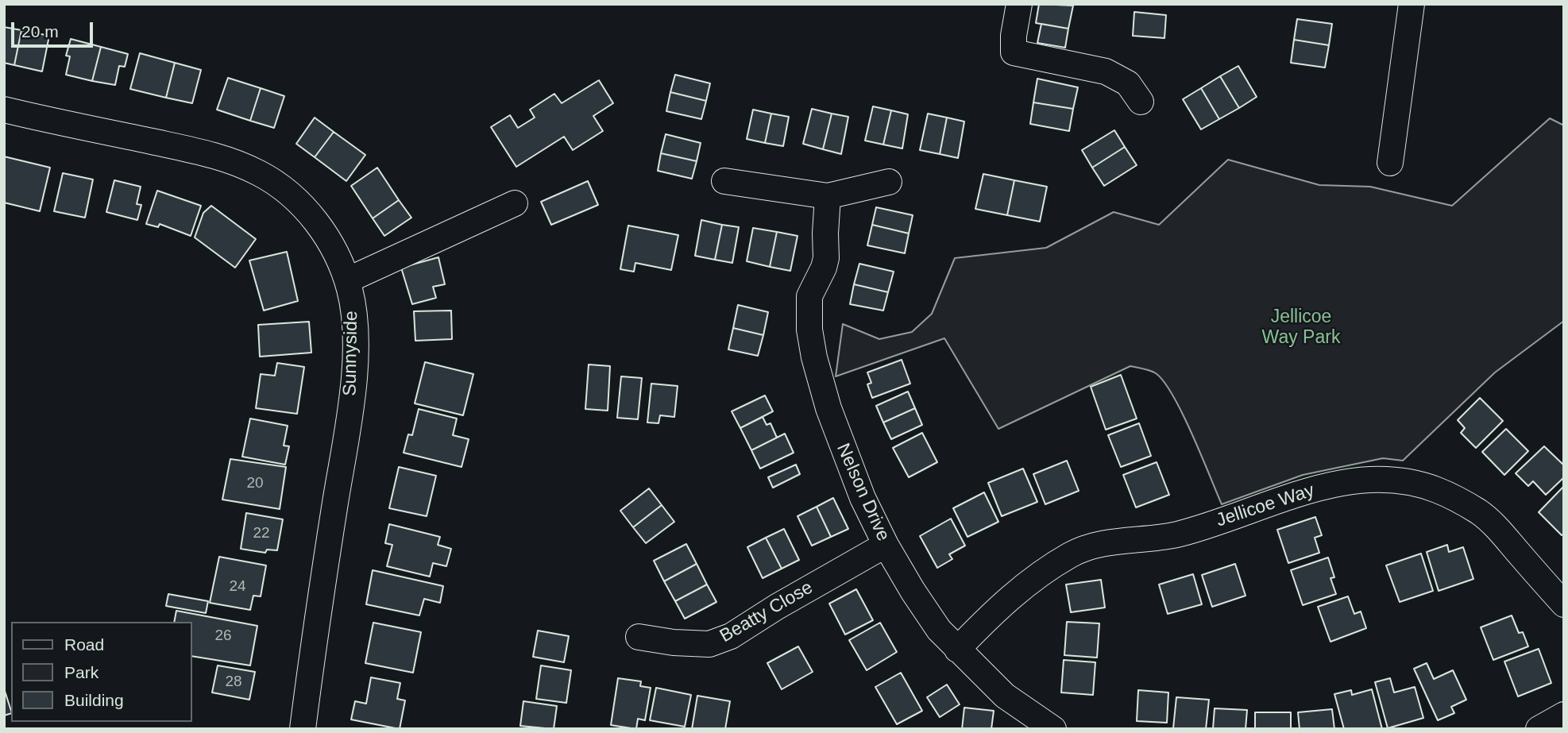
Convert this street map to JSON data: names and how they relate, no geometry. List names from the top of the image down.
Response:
{
  "streets": {
    "street": [
      "Sunnyside",
      "Nelson Drive",
      "Jellicoe Way",
      "Beatty Close"
    ]
  },
  "crossings": [
    ["Nelson Drive", "Jellicoe Way"],
    ["Nelson Drive", "Beatty Close"]
  ],
  "parks": ["Jellicoe Way Park"],
  "house_numbers": [
    "20",
    "22",
    "24",
    "26",
    "28"
  ],
  "legend": ["Road", "Park", "Building"],
  "scale_bar": "20 m"
}
